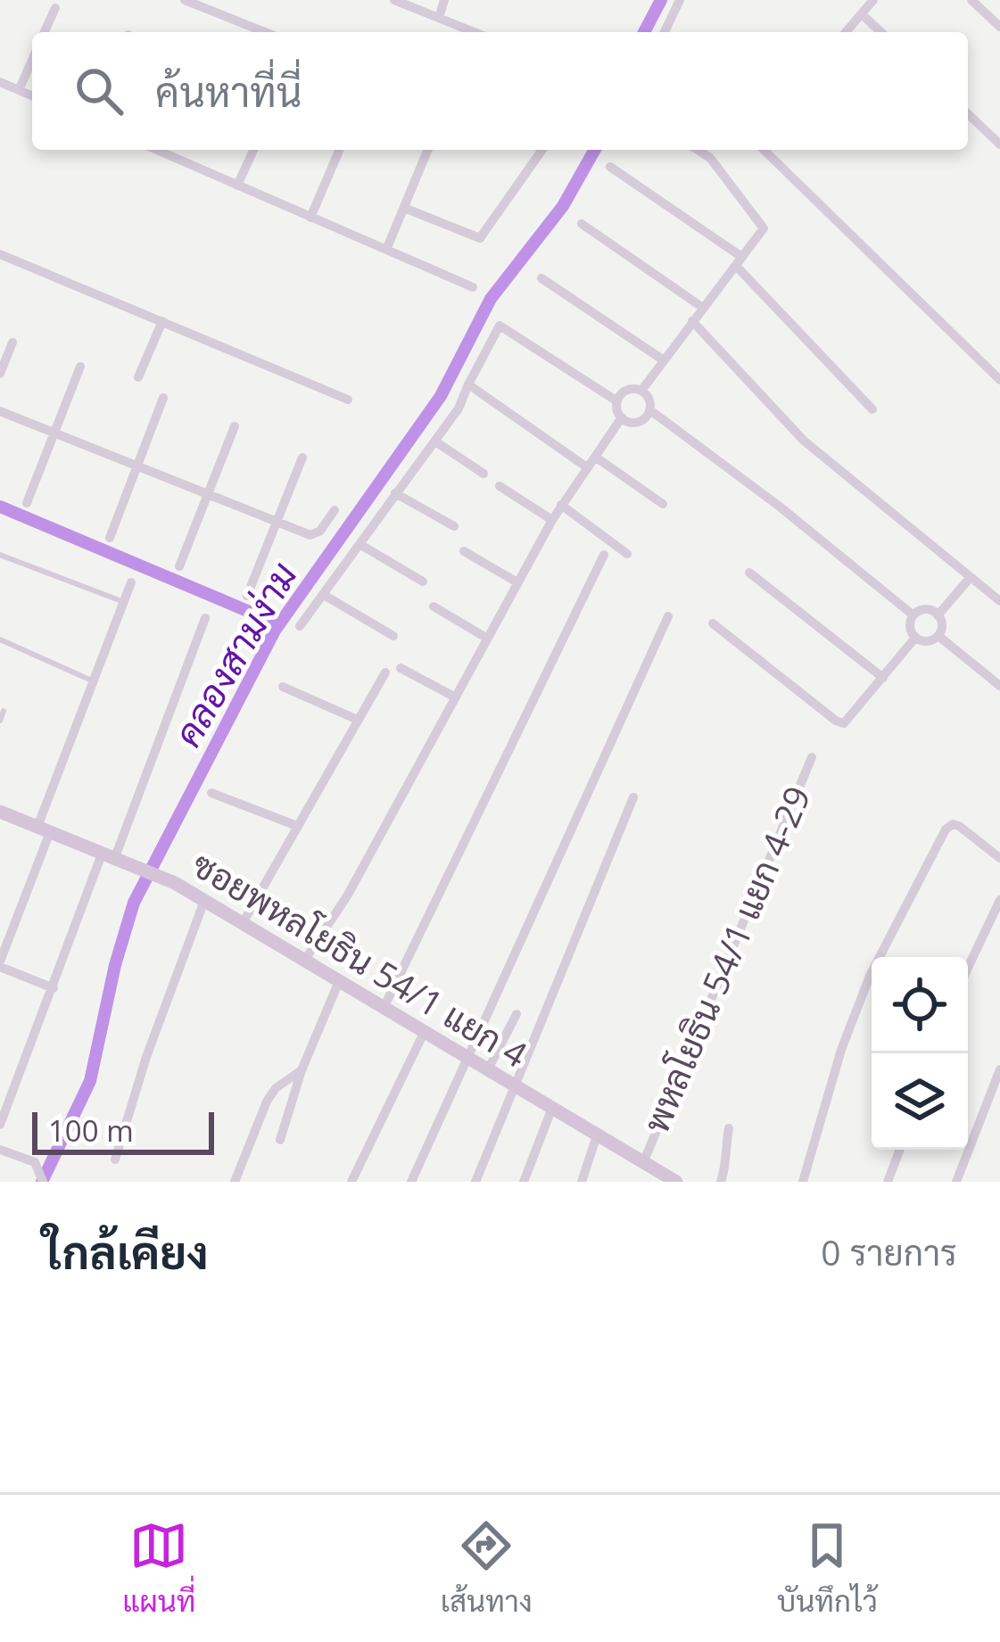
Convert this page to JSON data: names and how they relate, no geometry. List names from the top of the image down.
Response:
{
  "streets": {
    "street": ["ซอยพหลโยธิน 54/1 แยก 4", "พหลโยธิน 54/1 แยก 4-29"]
  },
  "crossings": [
    ["ซอยพหลโยธิน 54/1 แยก 4", "พหลโยธิน 54/1 แยก 4-29"]
  ],
  "water": ["คลองสามง่าม"],
  "scale_bar": "100 m",
  "page": {
    "search": "ค้นหาที่นี่",
    "scale": "100 m",
    "heading": ["ใกล้เคียง", "0 รายการ"],
    "nav": ["แผนที่", "เส้นทาง", "บันทึกไว้"]
  }
}
